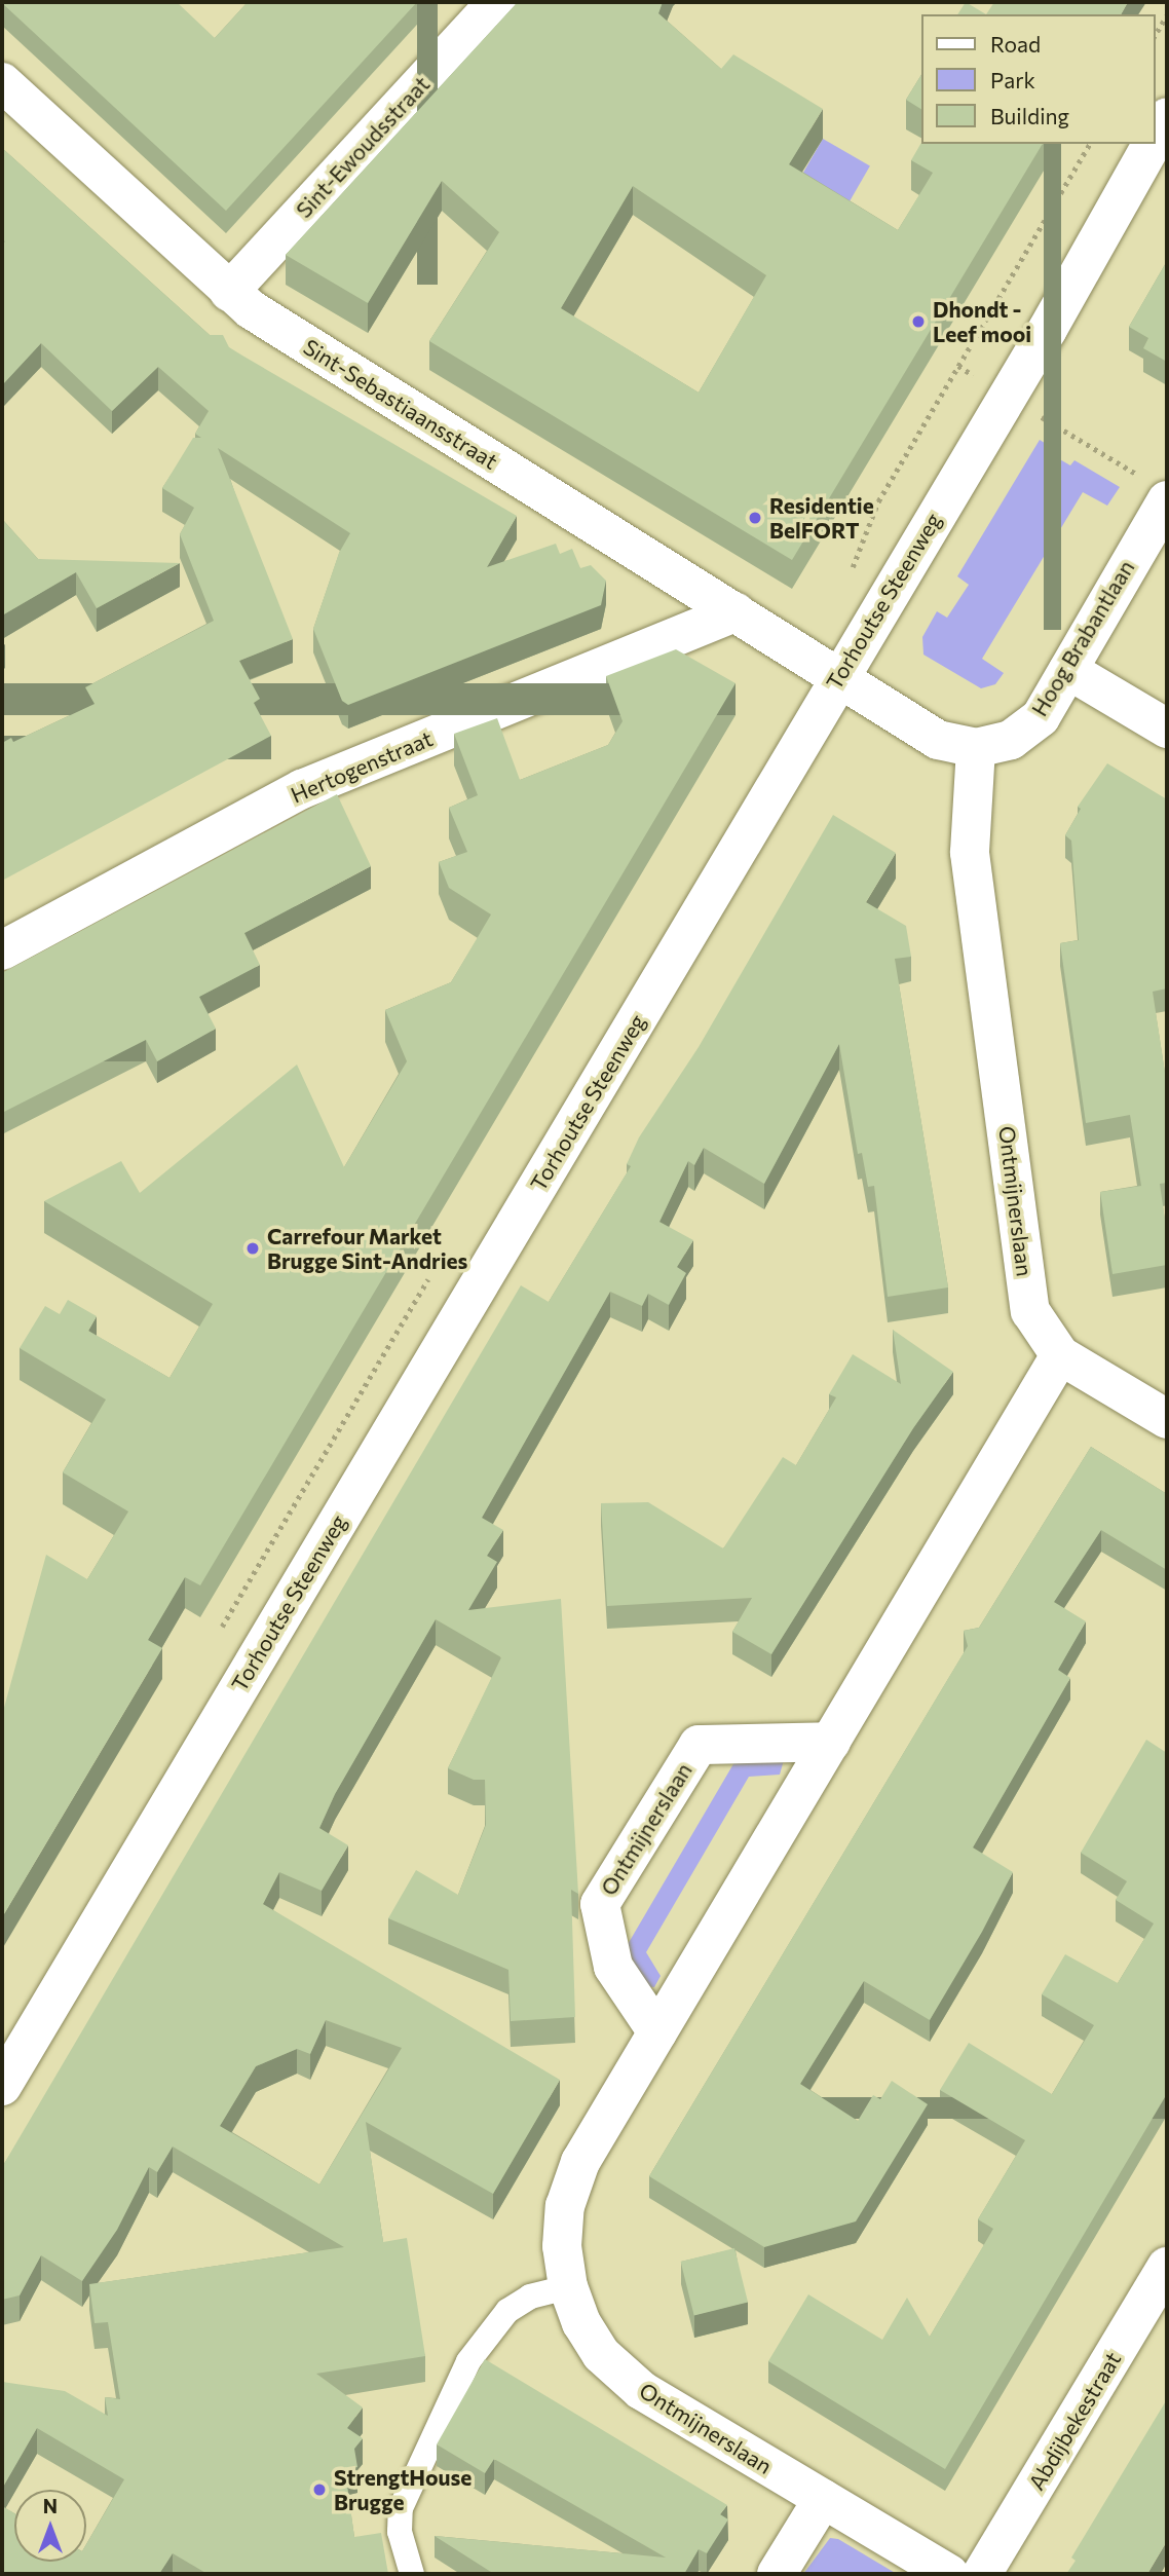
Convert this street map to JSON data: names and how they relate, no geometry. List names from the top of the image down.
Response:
{
  "streets": {
    "street": [
      "Sint-Ewoudsstraat",
      "Sint-Sebastiaansstraat",
      "Torhoutse Steenweg",
      "Hoog Brabantlaan",
      "Hertogenstraat",
      "Ontmijnerslaan",
      "Abdijbekestraat"
    ]
  },
  "crossings": [
    ["Sint-Ewoudsstraat", "Sint-Sebastiaansstraat"],
    ["Sint-Sebastiaansstraat", "Torhoutse Steenweg"],
    ["Sint-Sebastiaansstraat", "Hertogenstraat"],
    ["Hoog Brabantlaan", "Ontmijnerslaan"]
  ],
  "places": [
    "Dhondt - Leef mooi",
    "Residentie BelFORT",
    "Carrefour Market Brugge Sint-Andries",
    "StrengtHouse Brugge"
  ],
  "legend": ["Road", "Park", "Building"],
  "north": "top"
}
